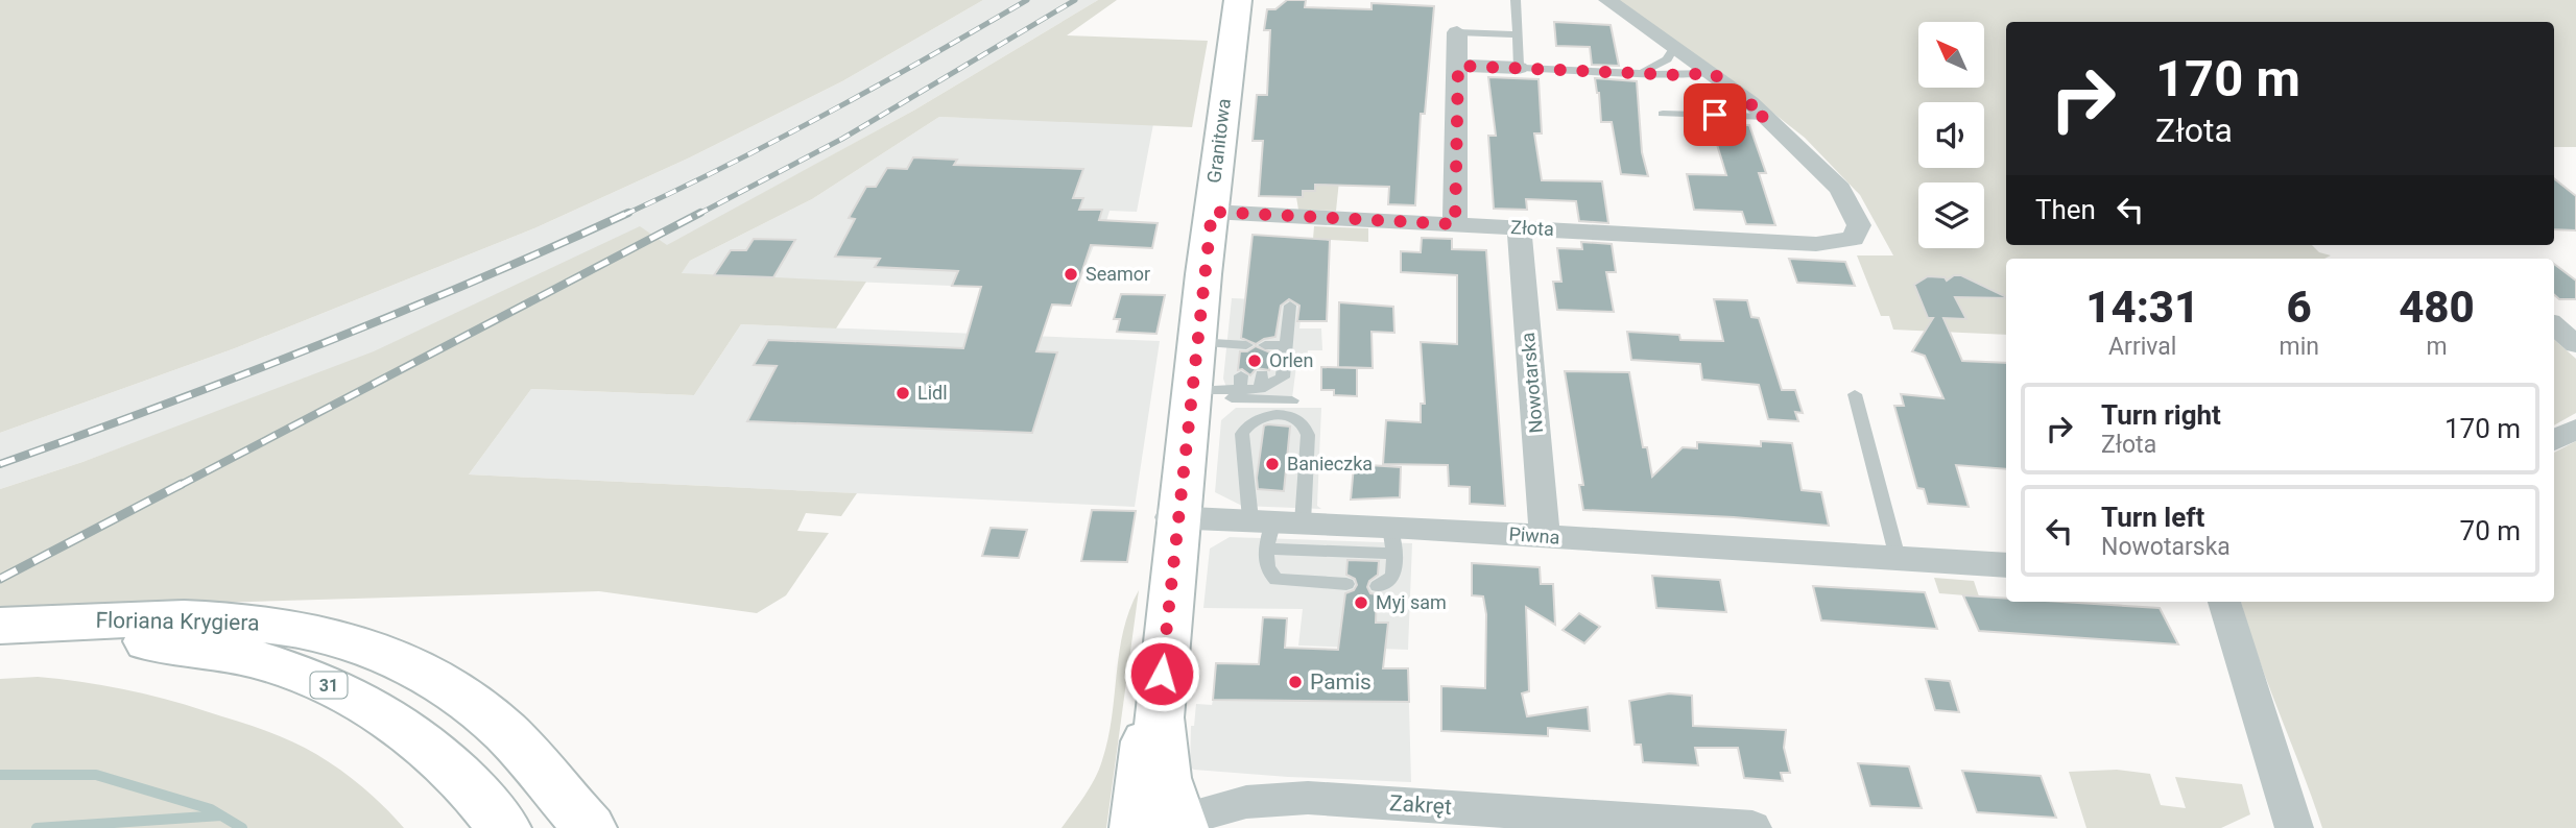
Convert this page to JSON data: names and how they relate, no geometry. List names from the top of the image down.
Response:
{
  "streets": {
    "street": [
      "Granitowa",
      "Złota",
      "Nowotarska",
      "Piwna",
      "Floriana Krygiera",
      "31",
      "Zakręt"
    ]
  },
  "crossings": [
    ["Granitowa", "Złota"],
    ["Granitowa", "Piwna"],
    ["Granitowa", "Zakręt"],
    ["Złota", "Nowotarska"],
    ["Nowotarska", "Piwna"]
  ],
  "places": [
    "Seamor",
    "Orlen",
    "Lidl",
    "Banieczka",
    "Myj sam",
    "Pamis"
  ],
  "north": "top left",
  "page": {
    "turn": ["170 m", "Złota"],
    "then": "Then",
    "eta": [
      "14:31",
      "Arrival",
      "6",
      "min",
      "480",
      "m"
    ],
    "list": [
      {
        "name": "Turn right",
        "note": "Złota",
        "value": "170 m"
      },
      {
        "name": "Turn left",
        "note": "Nowotarska",
        "value": "70 m"
      }
    ]
  }
}
